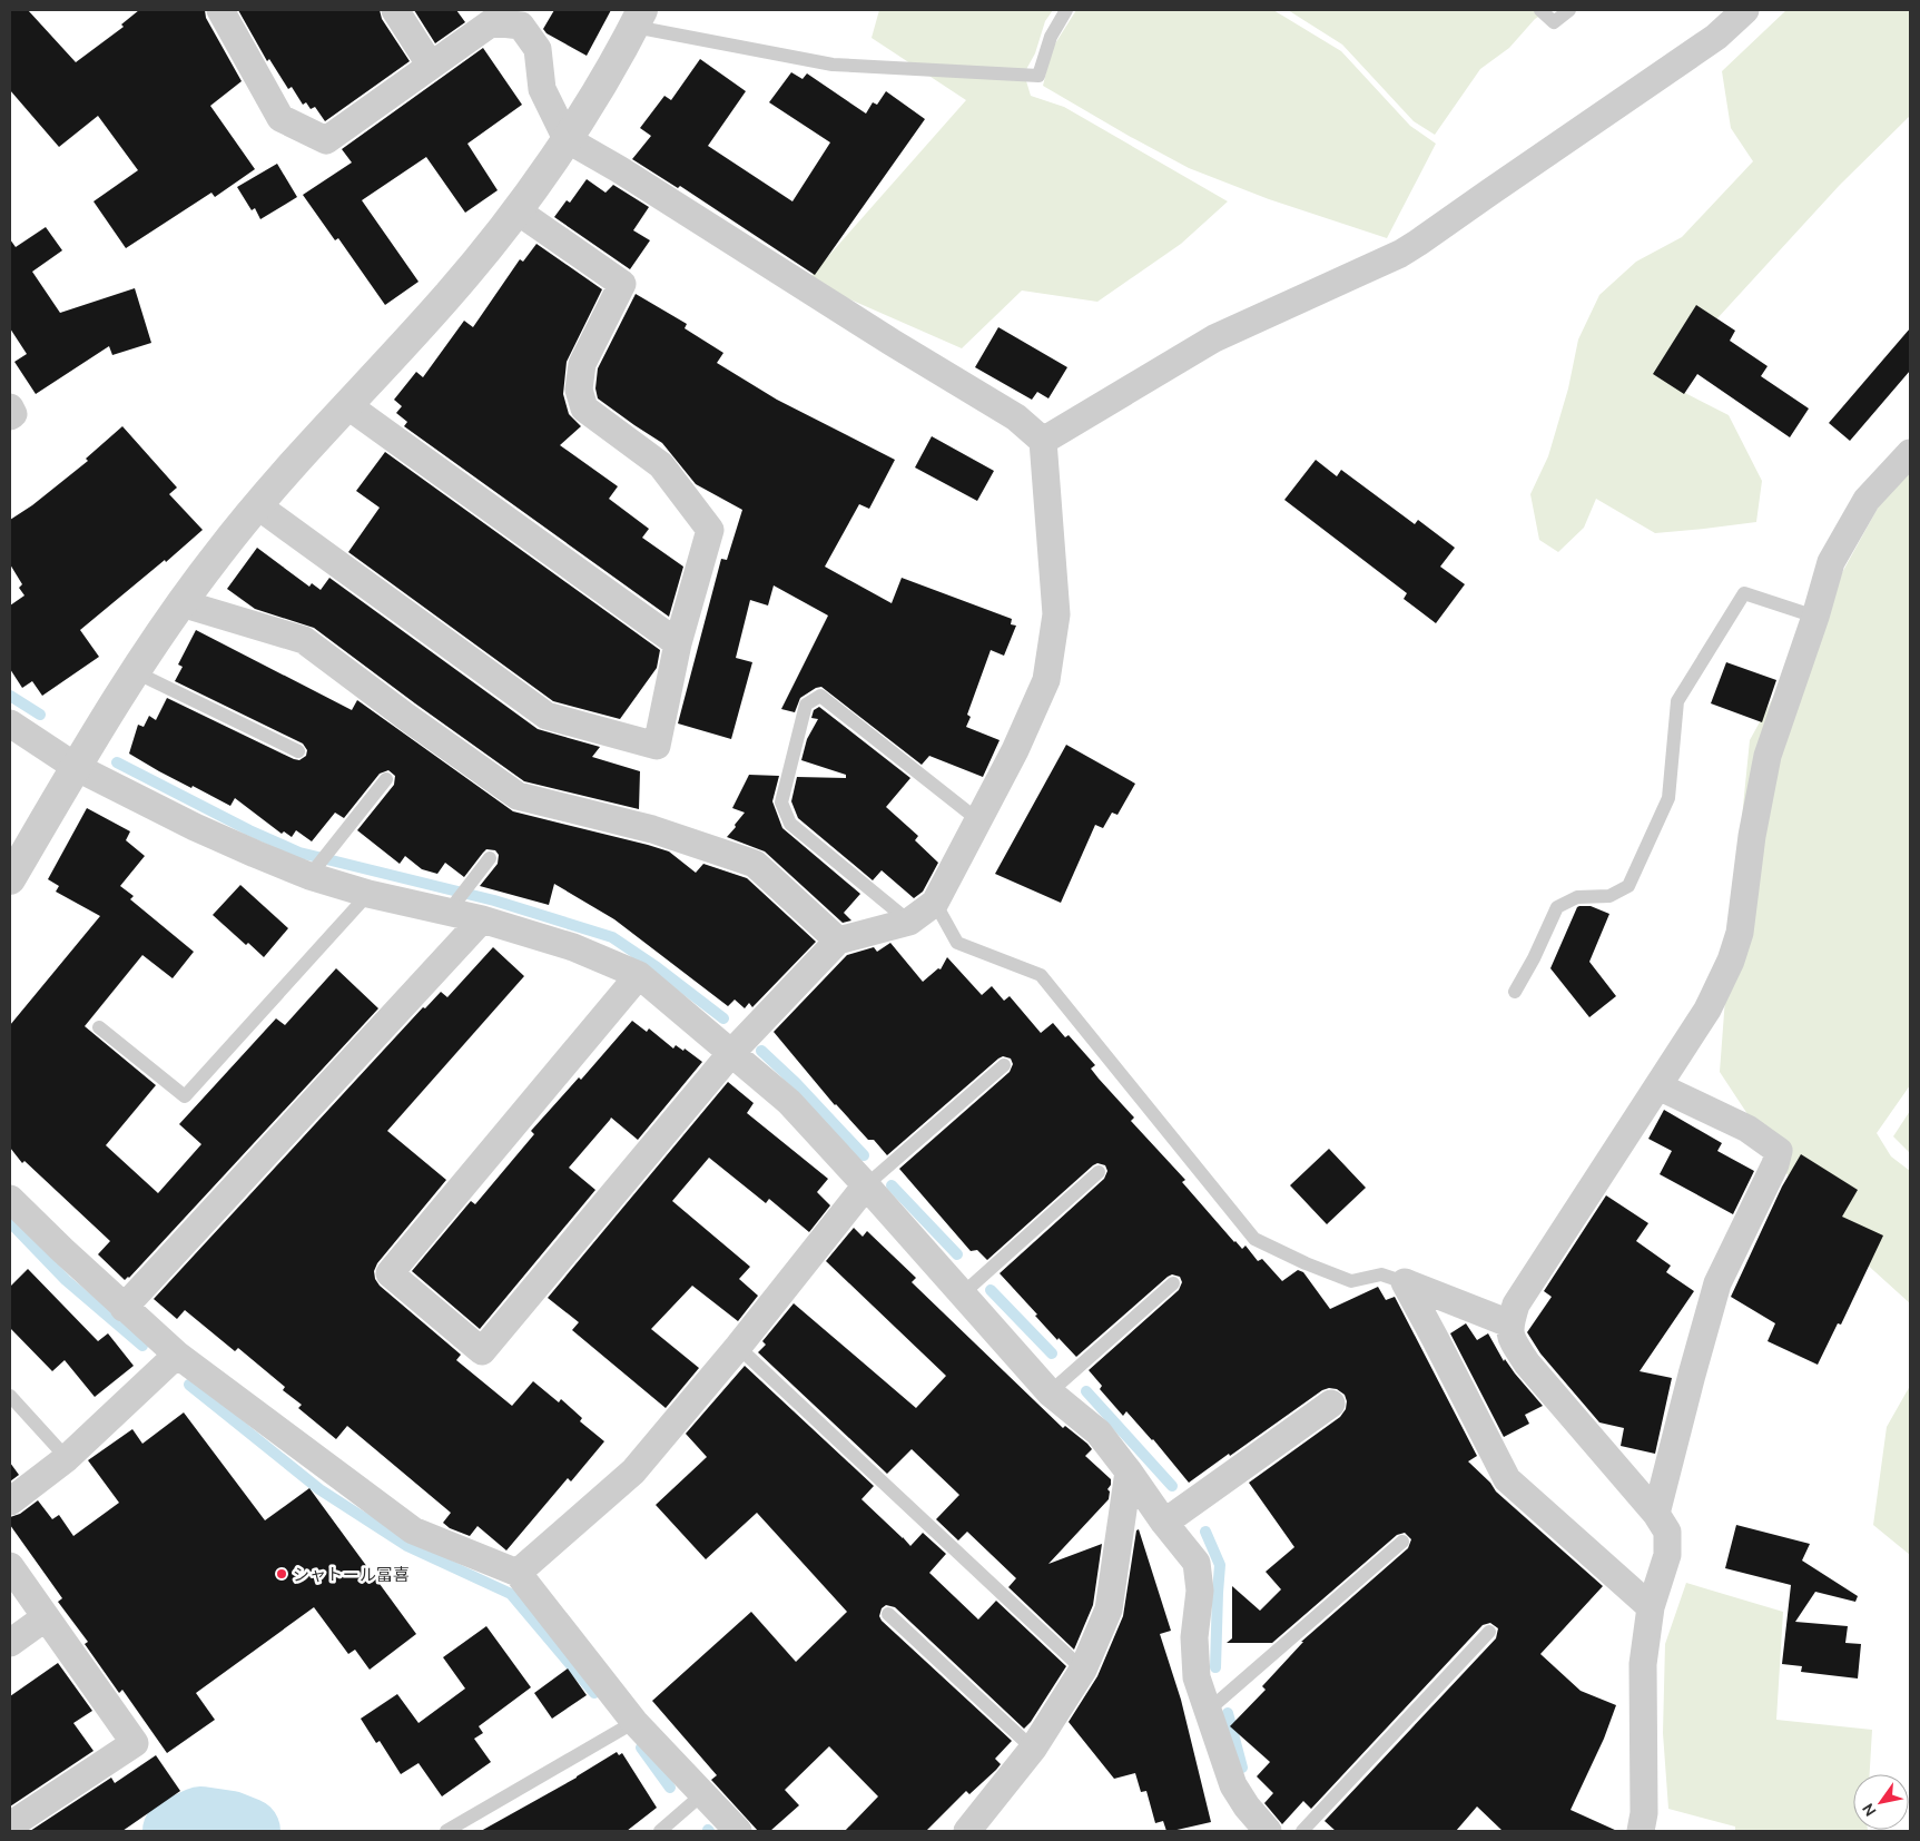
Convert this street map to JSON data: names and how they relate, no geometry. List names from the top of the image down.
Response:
{
  "places": ["シャトール冨喜"],
  "north": "bottom left"
}
